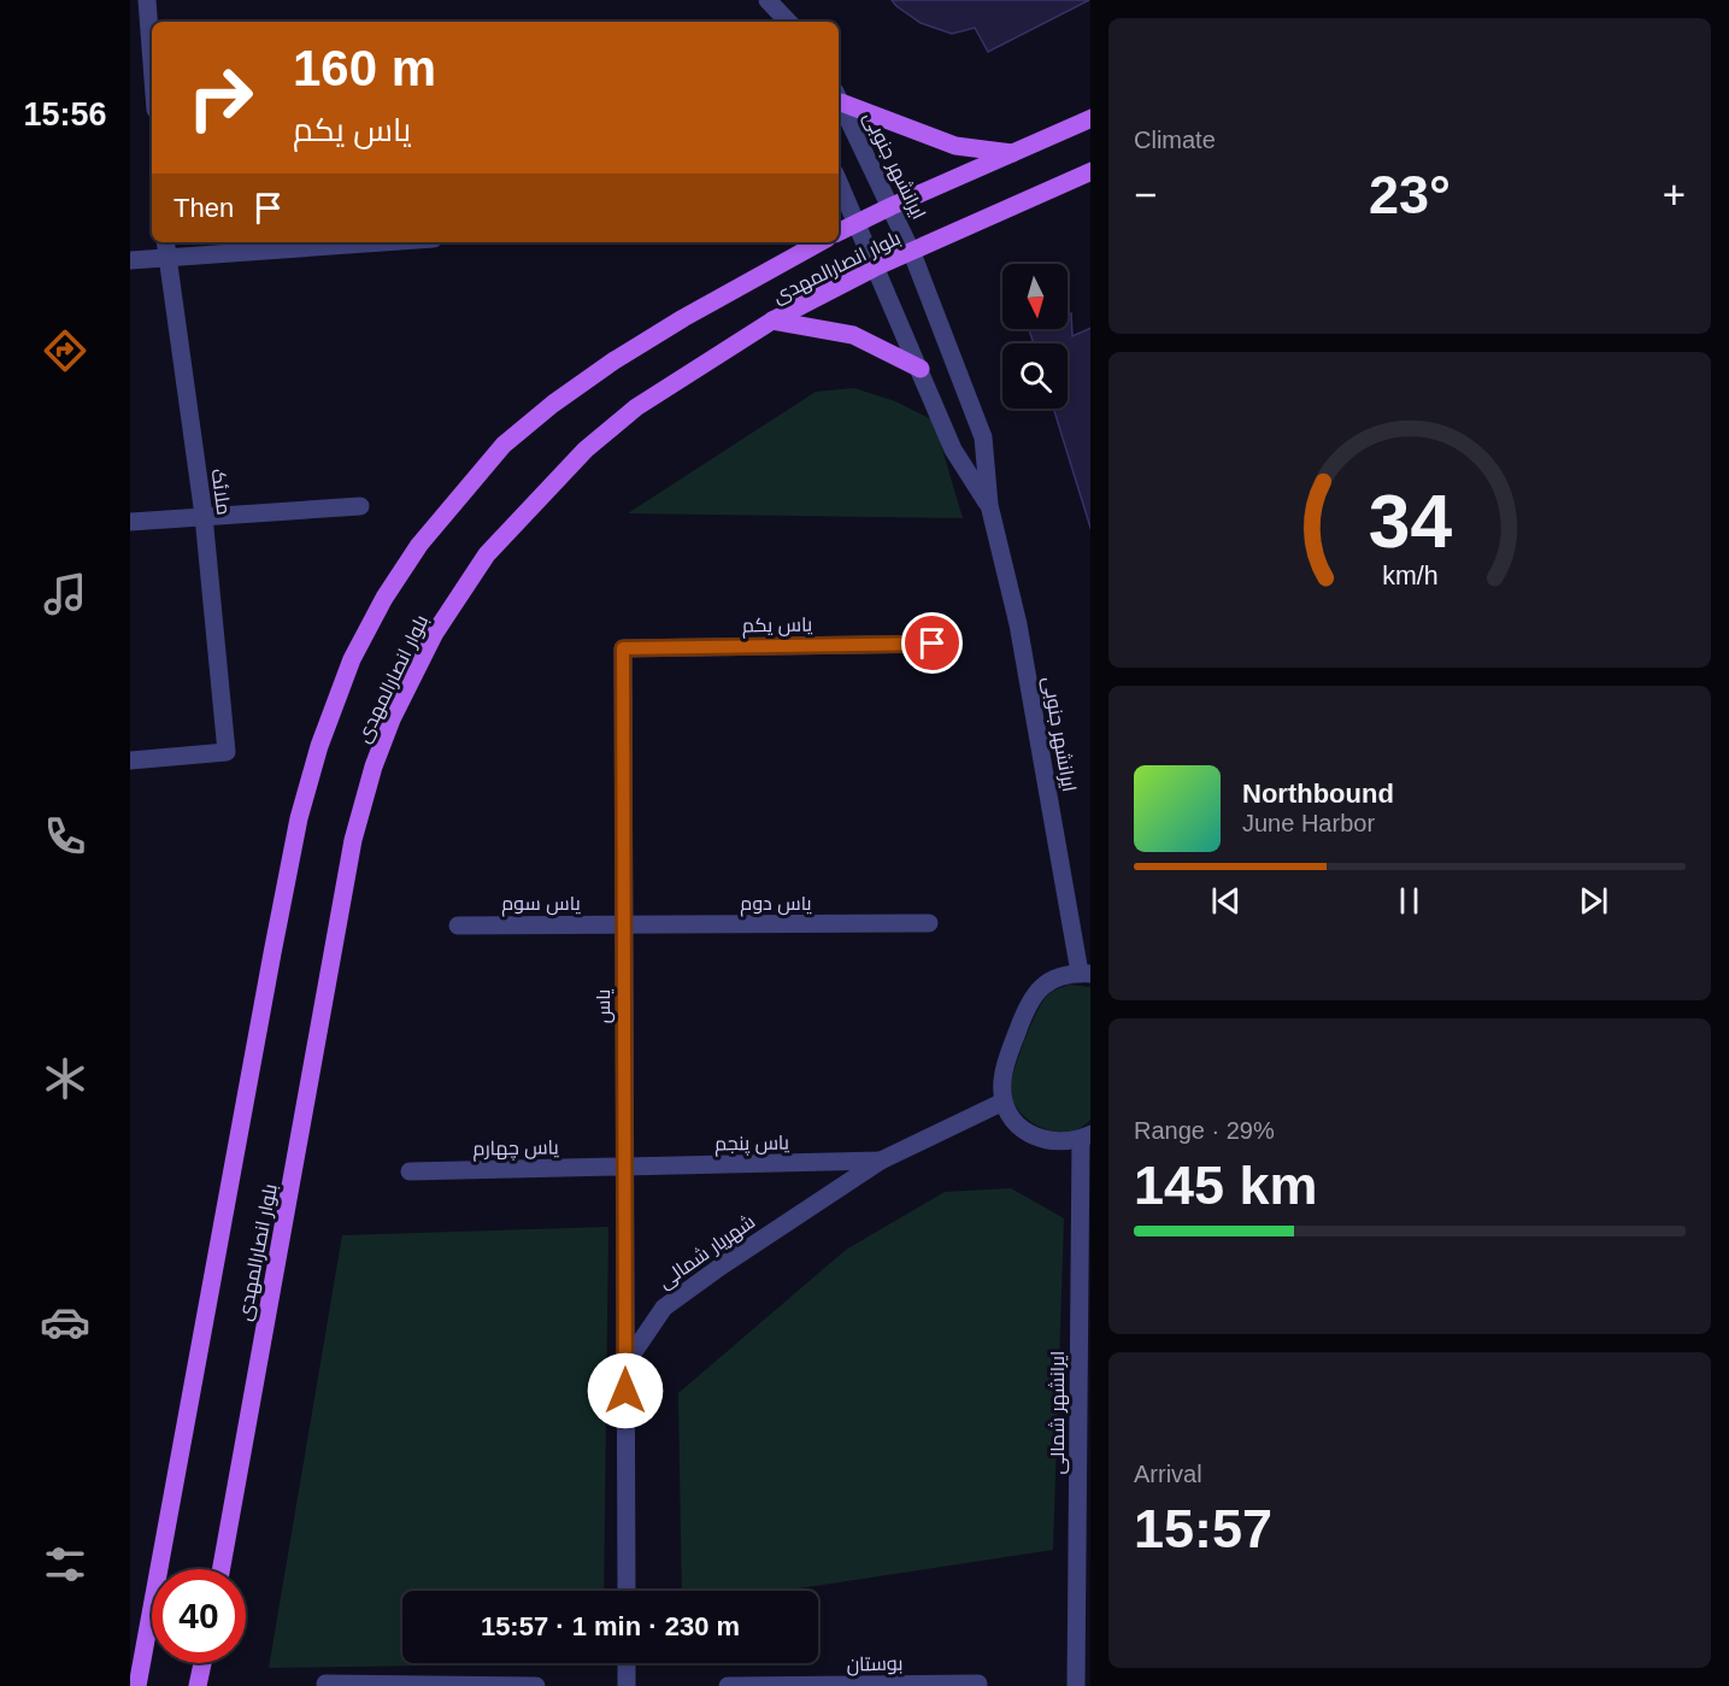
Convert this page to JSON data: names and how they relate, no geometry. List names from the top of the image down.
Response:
{
  "streets": {
    "main road": ["بلوار انصارالمهدی"],
    "street": [
      "ایرانشهر جنوبی",
      "ملائک",
      "یاس یکم",
      "یاس سوم",
      "یاس دوم",
      "یاس",
      "یاس پنجم",
      "یاس چهارم",
      "شهریار شمالی",
      "ایرانشهر شمالی",
      "بوستان"
    ]
  },
  "crossings": [
    ["ایرانشهر جنوبی", "بلوار انصارالمهدی"],
    ["یاس یکم", "یاس"],
    ["یاس سوم", "یاس دوم"],
    ["یاس سوم", "یاس"],
    ["یاس دوم", "یاس"],
    ["یاس", "یاس پنجم"],
    ["یاس", "یاس چهارم"],
    ["یاس", "شهریار شمالی"],
    ["یاس پنجم", "یاس چهارم"],
    ["یاس پنجم", "شهریار شمالی"]
  ],
  "north": "bottom",
  "page": {
    "tabs": "15:56",
    "tile": [
      "Climate",
      ["Range · 29%", "145 km"],
      ["Arrival", "15:57"]
    ],
    "turn": ["160 m", "یاس یکم"],
    "heat": ["−", "23°", "+"],
    "then": "Then",
    "song": ["Northbound", "June Harbor"],
    "limit": "40",
    "trip": "15:57 · 1 min · 230 m",
    "gauge": ["34", "km/h"]
  }
}
